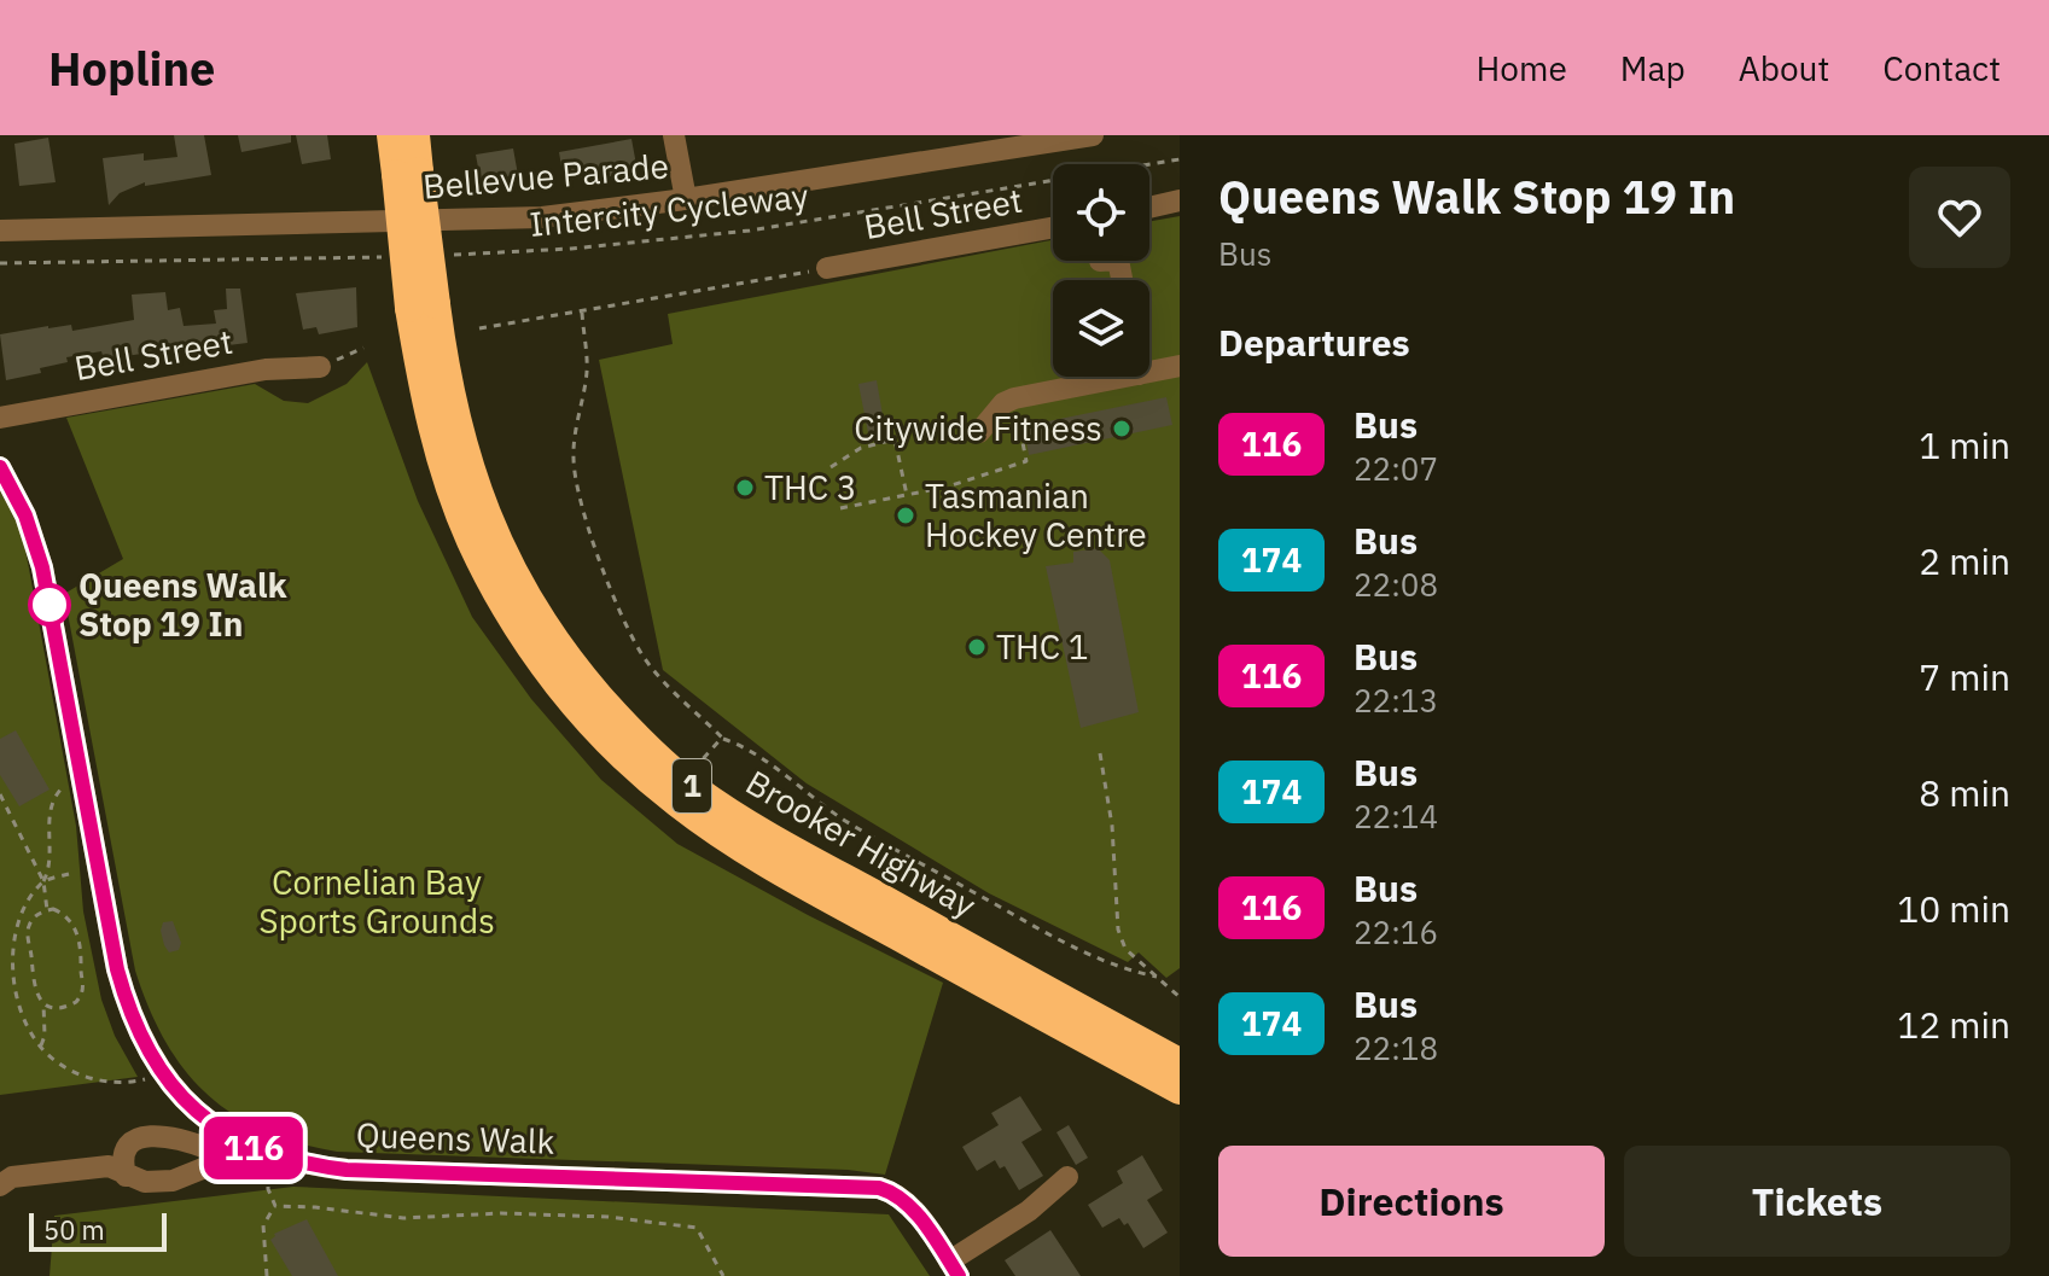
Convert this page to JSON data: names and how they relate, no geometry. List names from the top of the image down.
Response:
{
  "streets": {
    "highway": ["1", "Brooker Highway"],
    "street": ["Bellevue Parade", "Bell Street", "Queens Walk"],
    "path": ["Intercity Cycleway"]
  },
  "parks": ["Cornelian Bay Sports Grounds"],
  "places": [
    "Citywide Fitness",
    "THC 3",
    "Tasmanian Hockey Centre",
    "Queens Walk Stop 19 In",
    "THC 1"
  ],
  "lines": ["bus line 116"],
  "scale_bar": "50 m",
  "page": {
    "header": "Hopline",
    "nav": [
      "Home",
      "Map",
      "About",
      "Contact"
    ],
    "on_map": "116",
    "heading": [
      ["Queens Walk Stop 19 In", "Bus"],
      "Departures"
    ],
    "list": [
      {
        "mark": "116",
        "name": "Bus",
        "note": "22:07",
        "value": "1 min"
      },
      {
        "mark": "174",
        "name": "Bus",
        "note": "22:08",
        "value": "2 min"
      },
      {
        "mark": "116",
        "name": "Bus",
        "note": "22:13",
        "value": "7 min"
      },
      {
        "mark": "174",
        "name": "Bus",
        "note": "22:14",
        "value": "8 min"
      },
      {
        "mark": "116",
        "name": "Bus",
        "note": "22:16",
        "value": "10 min"
      },
      {
        "mark": "174",
        "name": "Bus",
        "note": "22:18",
        "value": "12 min"
      }
    ],
    "buttons": ["Directions", "Tickets"],
    "scale": "50 m"
  }
}
